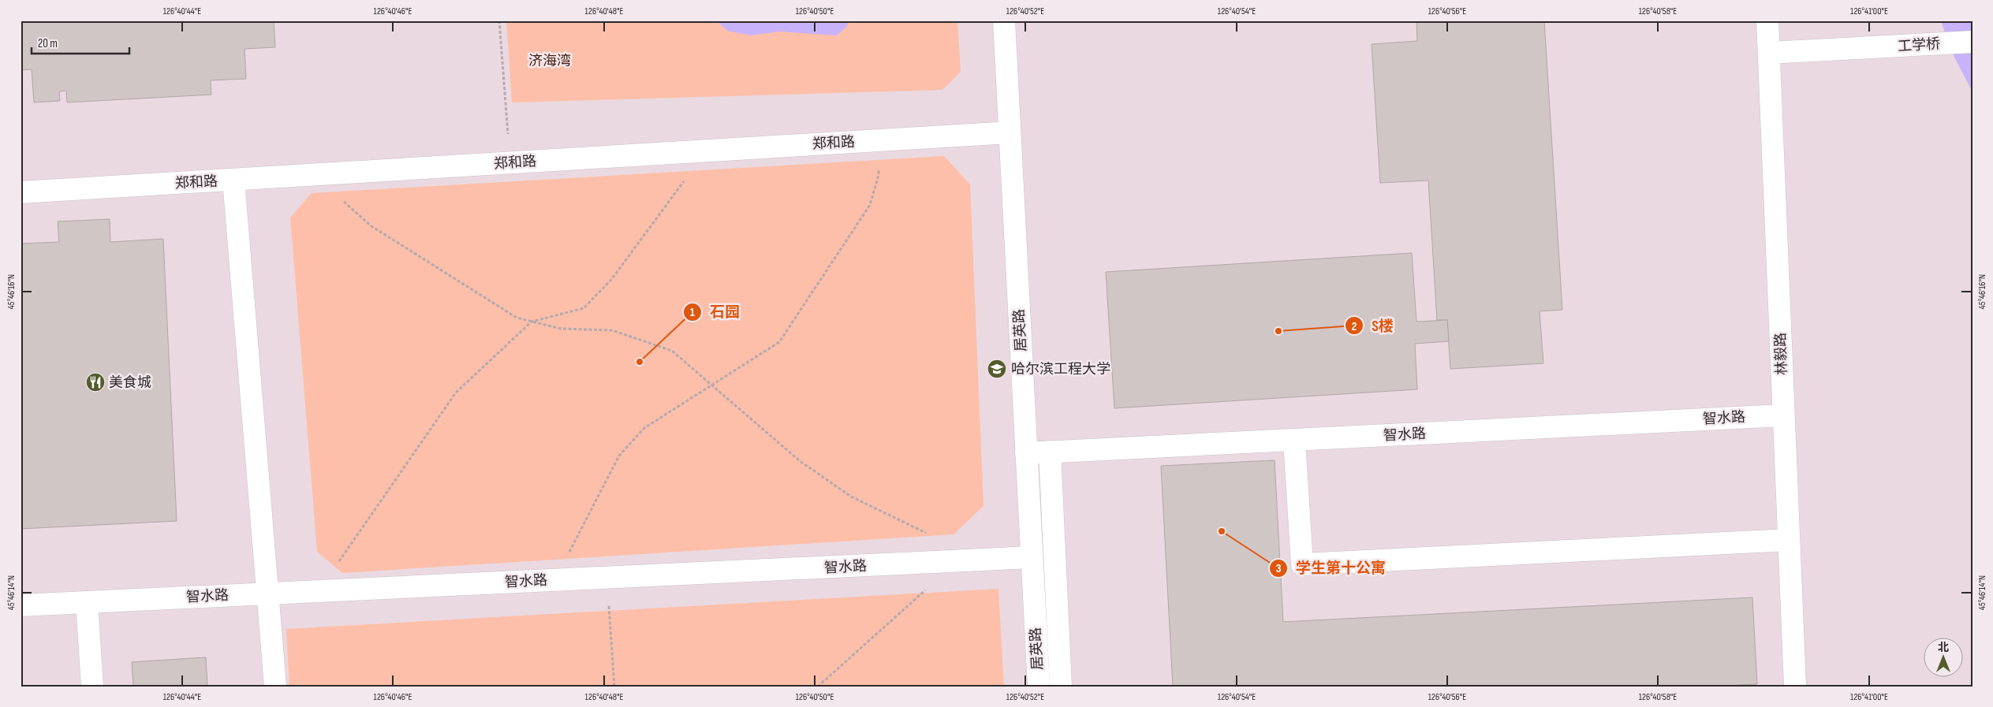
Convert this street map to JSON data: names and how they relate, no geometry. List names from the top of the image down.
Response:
{
  "streets": {
    "street": [
      "工学桥",
      "郑和路",
      "居英路",
      "林毅路",
      "智水路"
    ]
  },
  "crossings": [
    ["工学桥", "林毅路"],
    ["郑和路", "居英路"],
    ["居英路", "智水路"],
    ["林毅路", "智水路"]
  ],
  "parks": ["济海湾"],
  "places": {
    "other": ["S楼", "石园", "学生第十公寓"],
    "school or university": ["哈尔滨工程大学"],
    "restaurant": ["美食城"]
  },
  "scale_bar": "20 m",
  "north": "top",
  "coordinates": [
    "126°40'44\"E",
    "126°40'46\"E",
    "126°40'48\"E",
    "126°40'50\"E",
    "126°40'52\"E",
    "126°40'54\"E",
    "126°40'56\"E",
    "126°40'58\"E",
    "126°41'00\"E",
    "45°46'16\"N",
    "45°46'14\"N"
  ]
}
